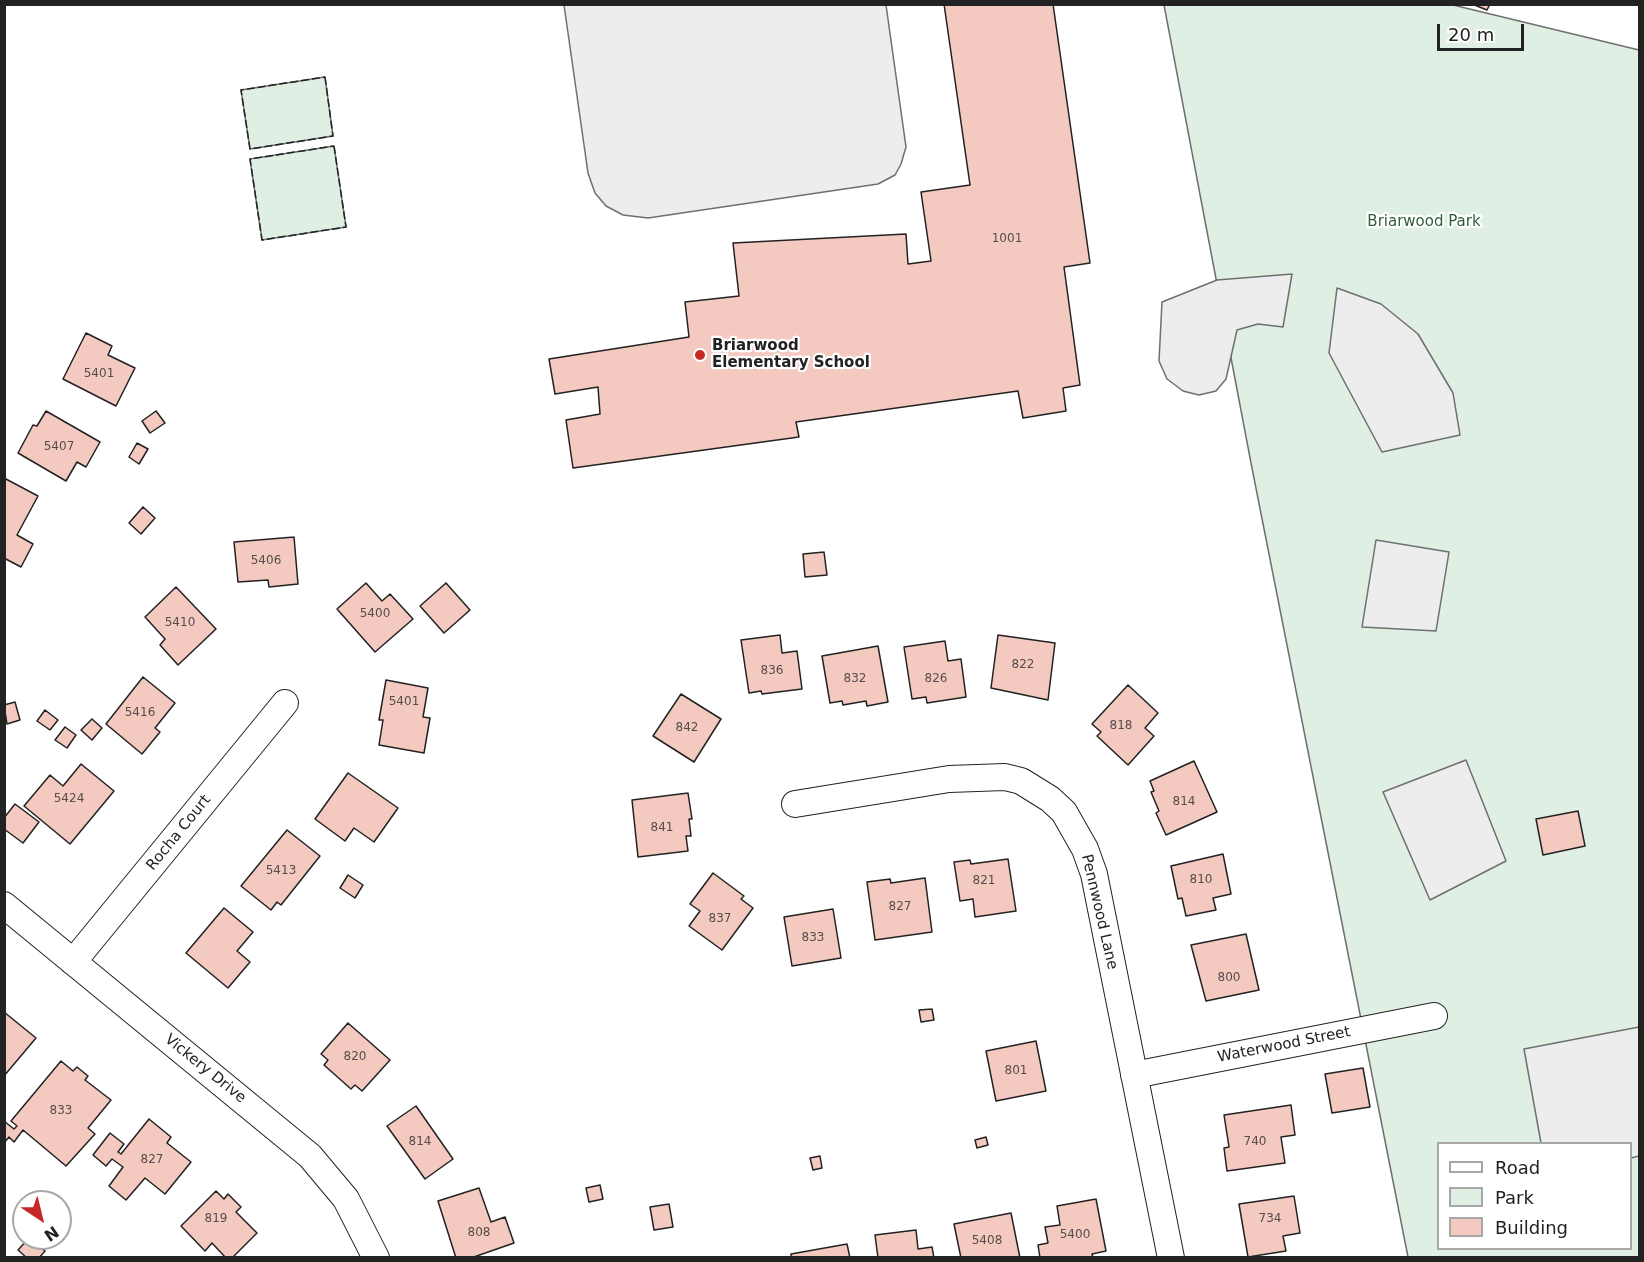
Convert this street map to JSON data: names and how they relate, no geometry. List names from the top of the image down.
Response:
{
  "streets": {
    "street": [
      "Rocha Court",
      "Pennwood Lane",
      "Waterwood Street",
      "Vickery Drive"
    ]
  },
  "crossings": [
    ["Rocha Court", "Vickery Drive"],
    ["Pennwood Lane", "Waterwood Street"]
  ],
  "parks": ["Briarwood Park"],
  "places": ["Briarwood Elementary School"],
  "house_numbers": [
    "1001",
    "5401",
    "5407",
    "5406",
    "5400",
    "5410",
    "822",
    "836",
    "832",
    "826",
    "5401",
    "5416",
    "818",
    "842",
    "5424",
    "814",
    "841",
    "5413",
    "810",
    "821",
    "827",
    "837",
    "833",
    "800",
    "820",
    "801",
    "833",
    "814",
    "740",
    "827",
    "819",
    "734",
    "808",
    "5400",
    "5408"
  ],
  "legend": ["Road", "Park", "Building"],
  "scale_bar": "20 m",
  "north": "bottom right"
}
